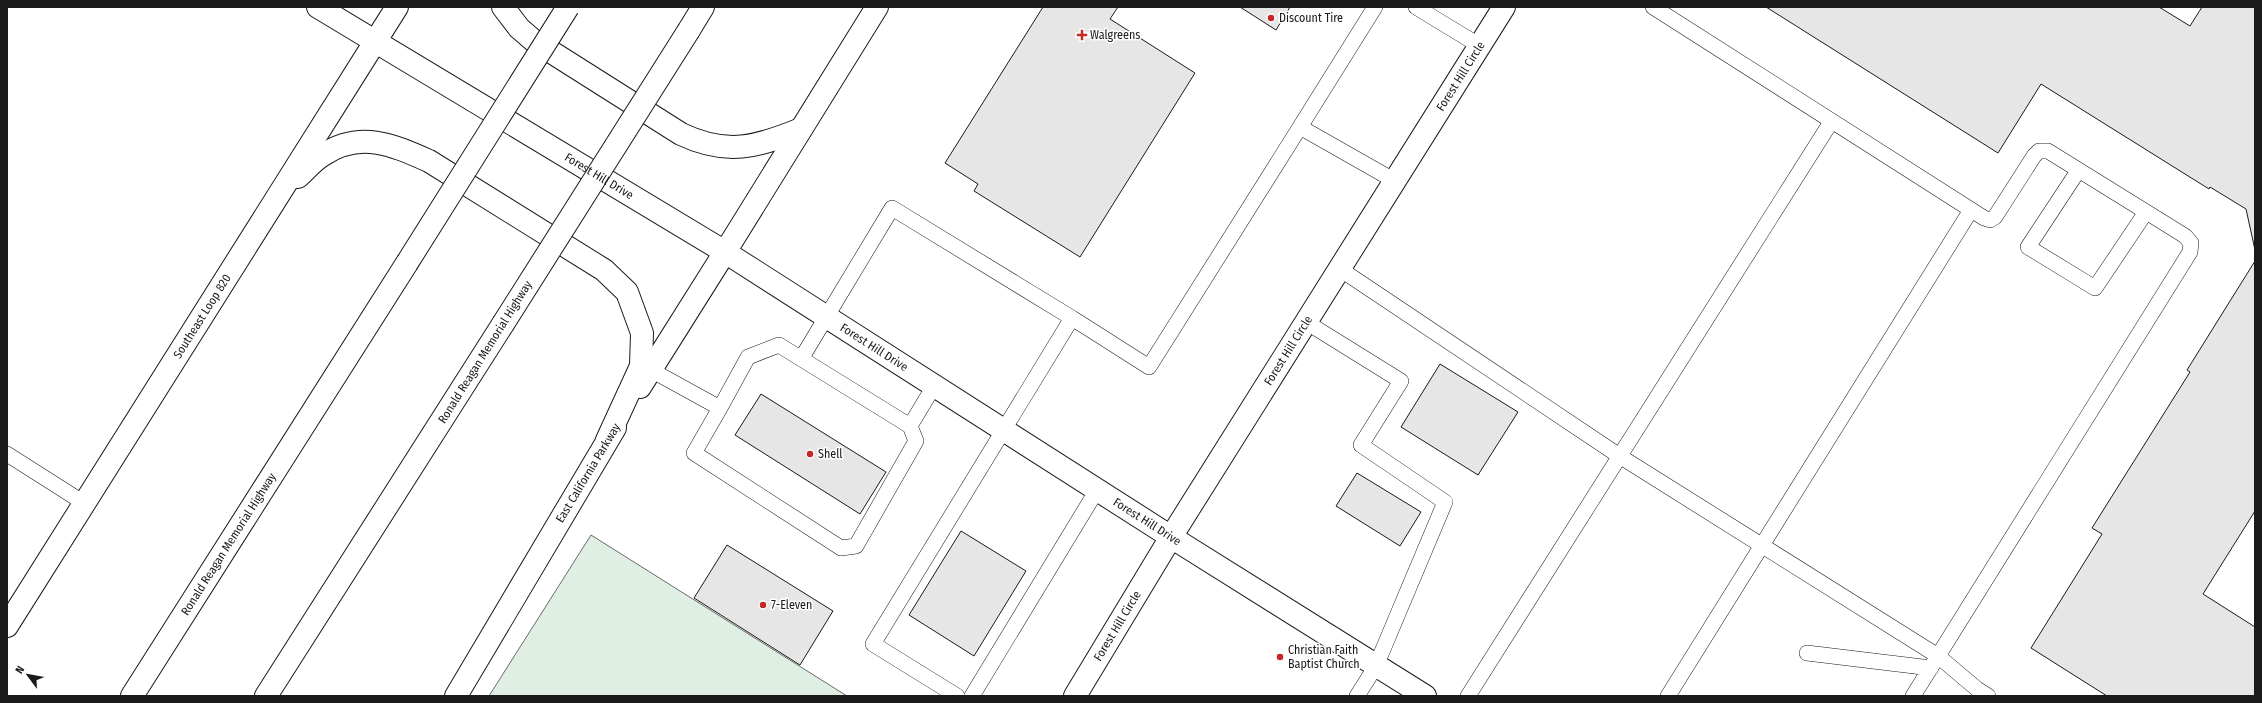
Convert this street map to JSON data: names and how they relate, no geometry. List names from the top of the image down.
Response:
{
  "streets": {
    "main road": [
      "Forest Hill Circle",
      "Forest Hill Drive",
      "Southeast Loop 820",
      "Ronald Reagan Memorial Highway",
      "East California Parkway"
    ]
  },
  "crossings": [
    ["Forest Hill Circle", "Forest Hill Drive"],
    ["Forest Hill Drive", "Southeast Loop 820"],
    ["Forest Hill Drive", "East California Parkway"]
  ],
  "places": {
    "other": [
      "Discount Tire",
      "Shell",
      "7-Eleven",
      "Christian Faith Baptist Church"
    ],
    "health": ["Walgreens"]
  },
  "north": "top left"
}
